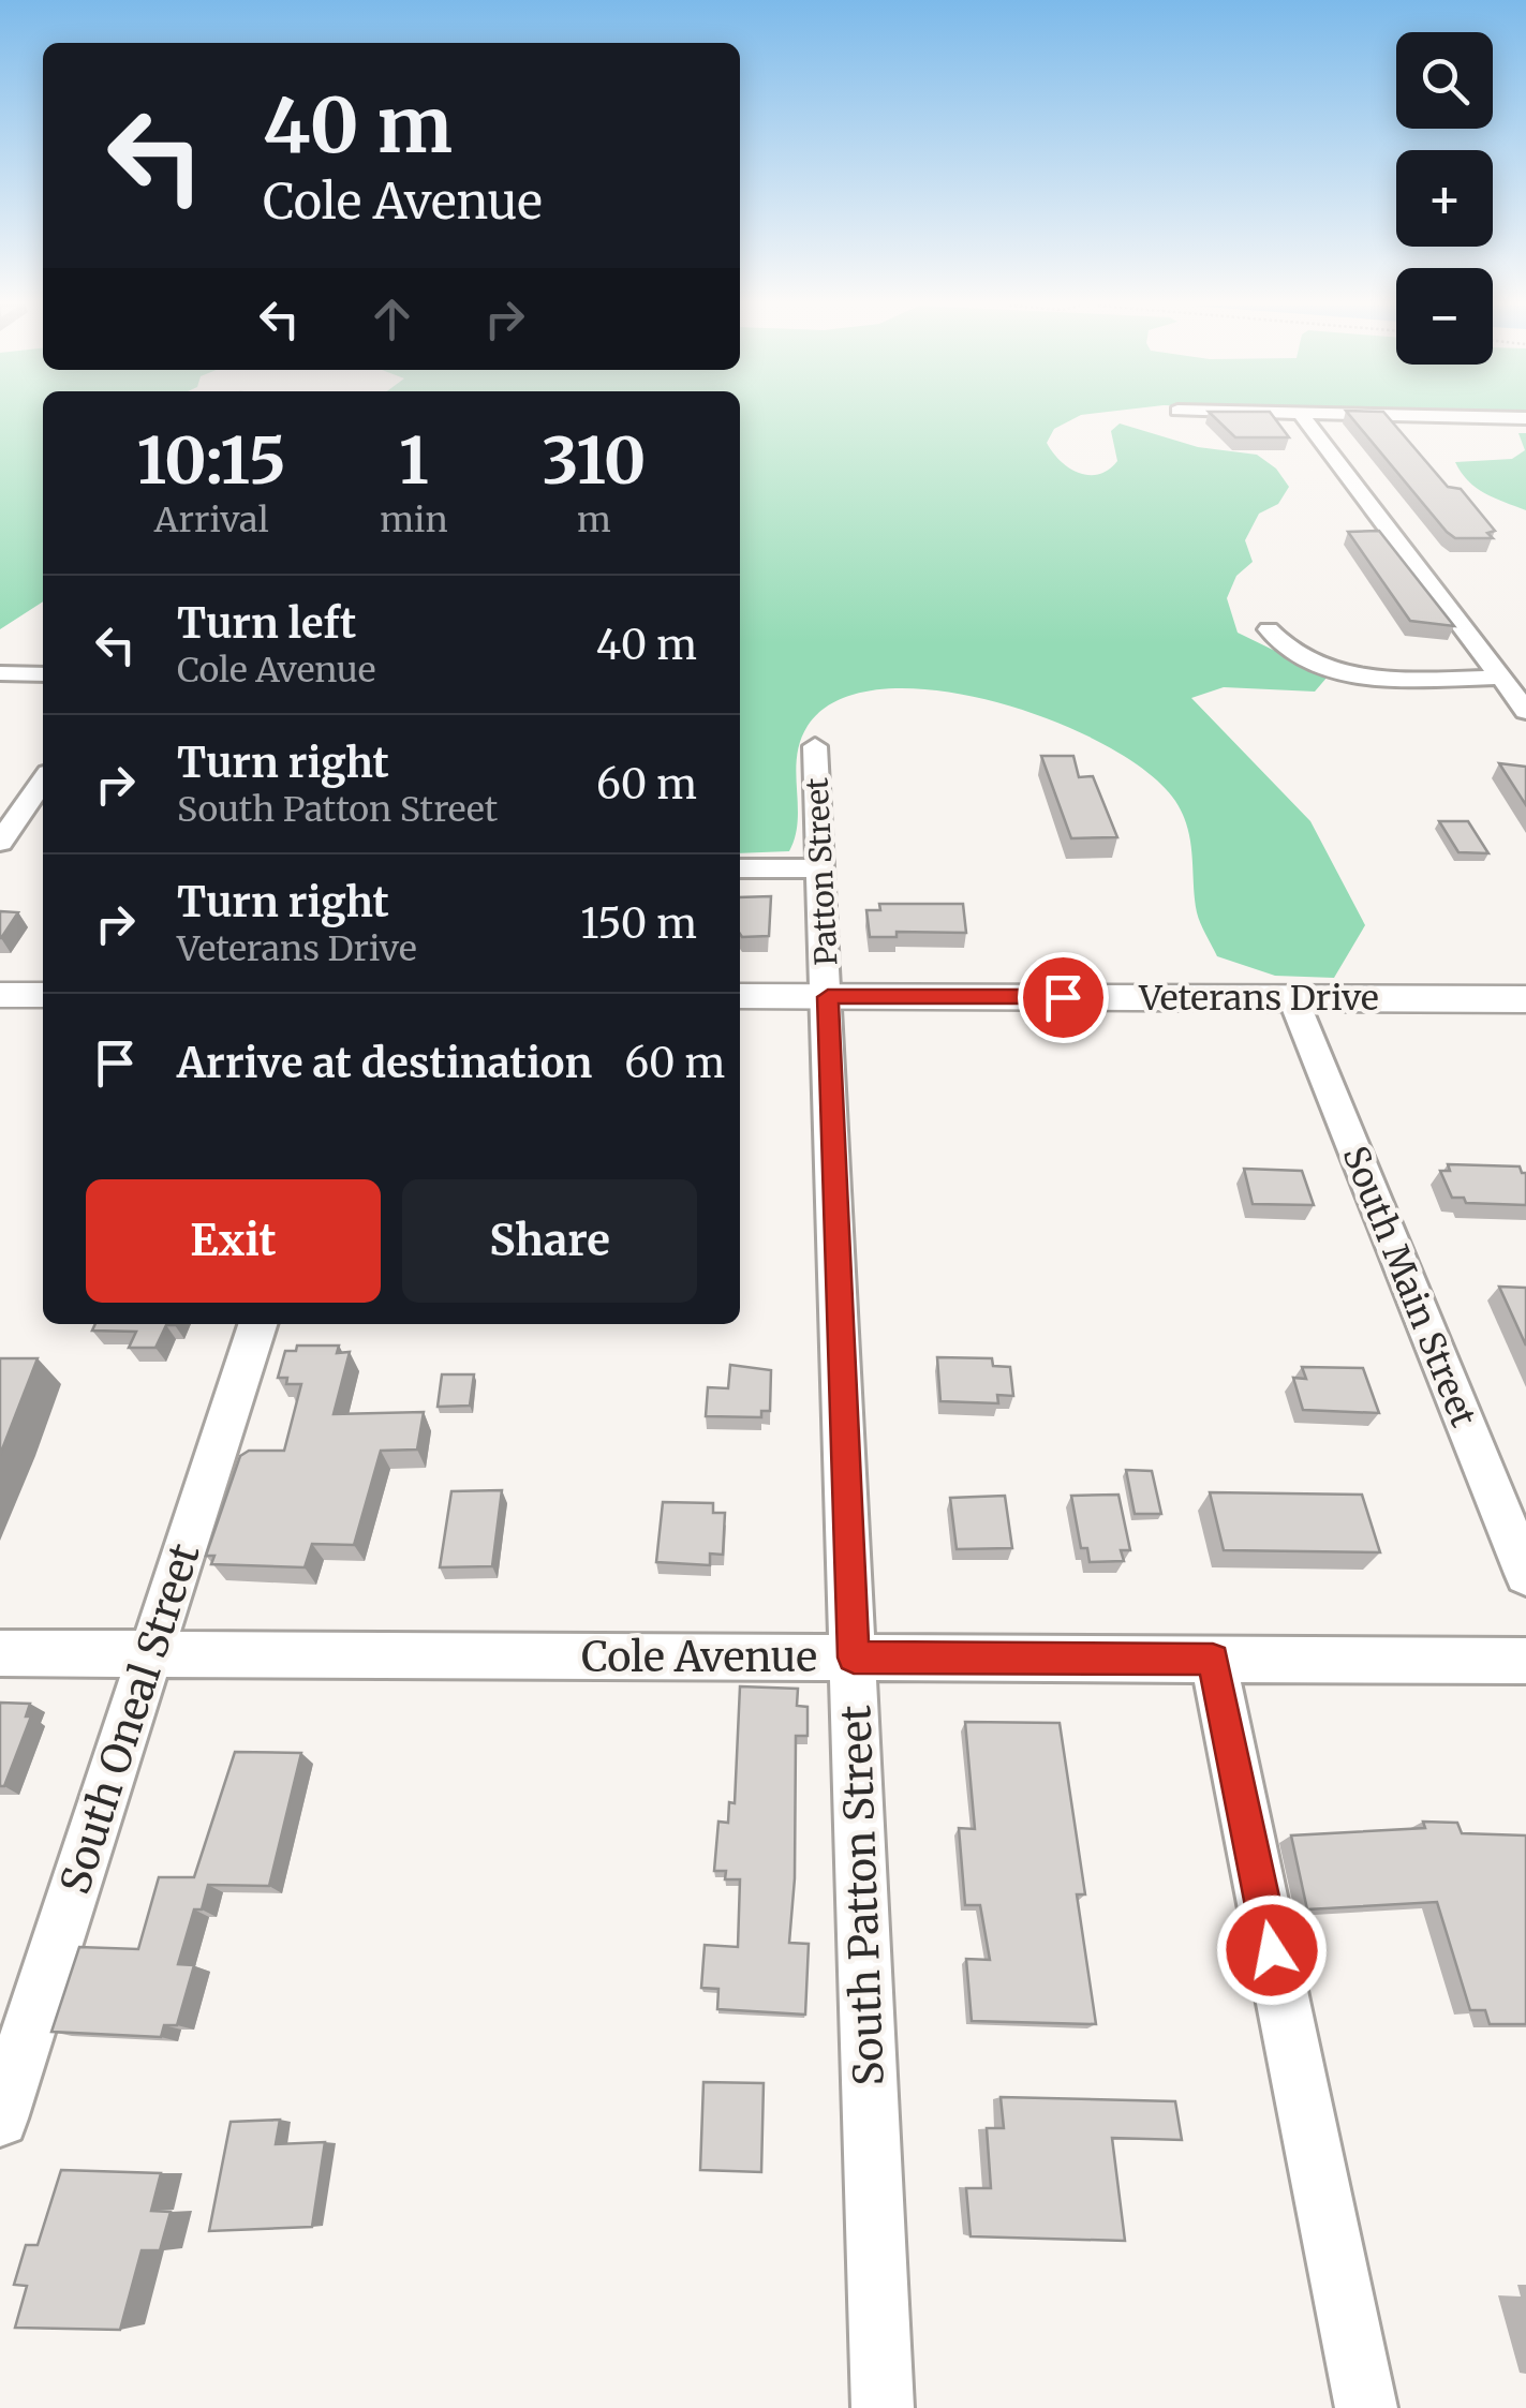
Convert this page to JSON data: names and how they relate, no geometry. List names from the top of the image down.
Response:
{
  "streets": {
    "main road": ["Veterans Drive"],
    "street": [
      "Patton Street",
      "South Main Street",
      "Cole Avenue",
      "South Oneal Street",
      "South Patton Street"
    ]
  },
  "crossings": [
    ["Patton Street", "Veterans Drive"],
    ["Patton Street", "South Patton Street"],
    ["Veterans Drive", "South Main Street"],
    ["Veterans Drive", "South Patton Street"],
    ["Cole Avenue", "South Oneal Street"],
    ["Cole Avenue", "South Patton Street"]
  ],
  "page": {
    "map_buttons": ["+", "−"],
    "turn": ["40 m", "Cole Avenue"],
    "eta": [
      "10:15",
      "Arrival",
      "1",
      "min",
      "310",
      "m"
    ],
    "list": [
      {
        "name": "Turn left",
        "note": "Cole Avenue",
        "value": "40 m"
      },
      {
        "name": "Turn right",
        "note": "South Patton Street",
        "value": "60 m"
      },
      {
        "name": "Turn right",
        "note": "Veterans Drive",
        "value": "150 m"
      },
      {
        "name": "Arrive at destination",
        "value": "60 m"
      }
    ],
    "buttons": ["Exit", "Share"]
  }
}
